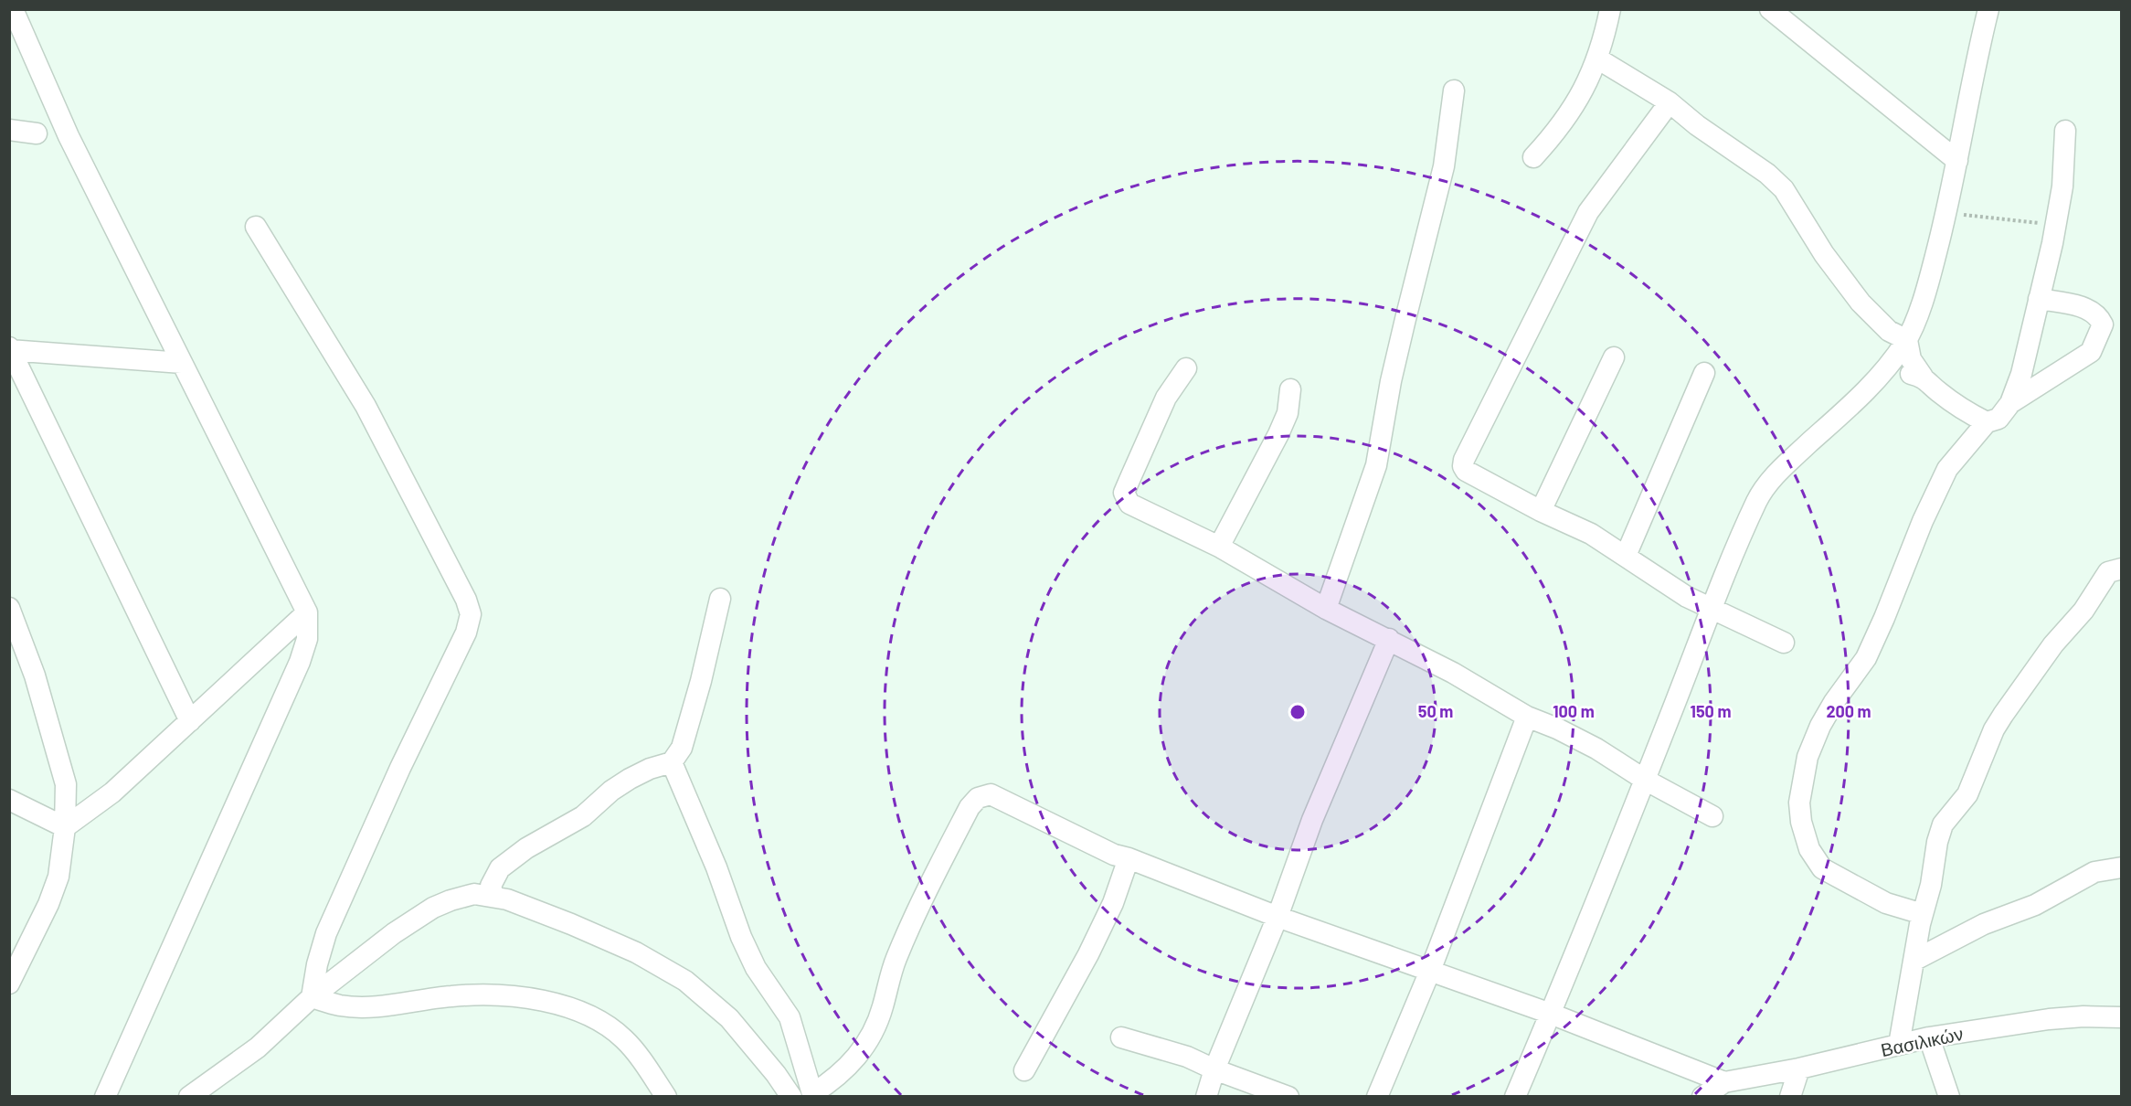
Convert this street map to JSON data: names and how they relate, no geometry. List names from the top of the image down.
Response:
{
  "streets": {
    "street": ["Βασιλικών"]
  },
  "rings": [
    "50 m",
    "100 m",
    "150 m",
    "200 m"
  ]
}
